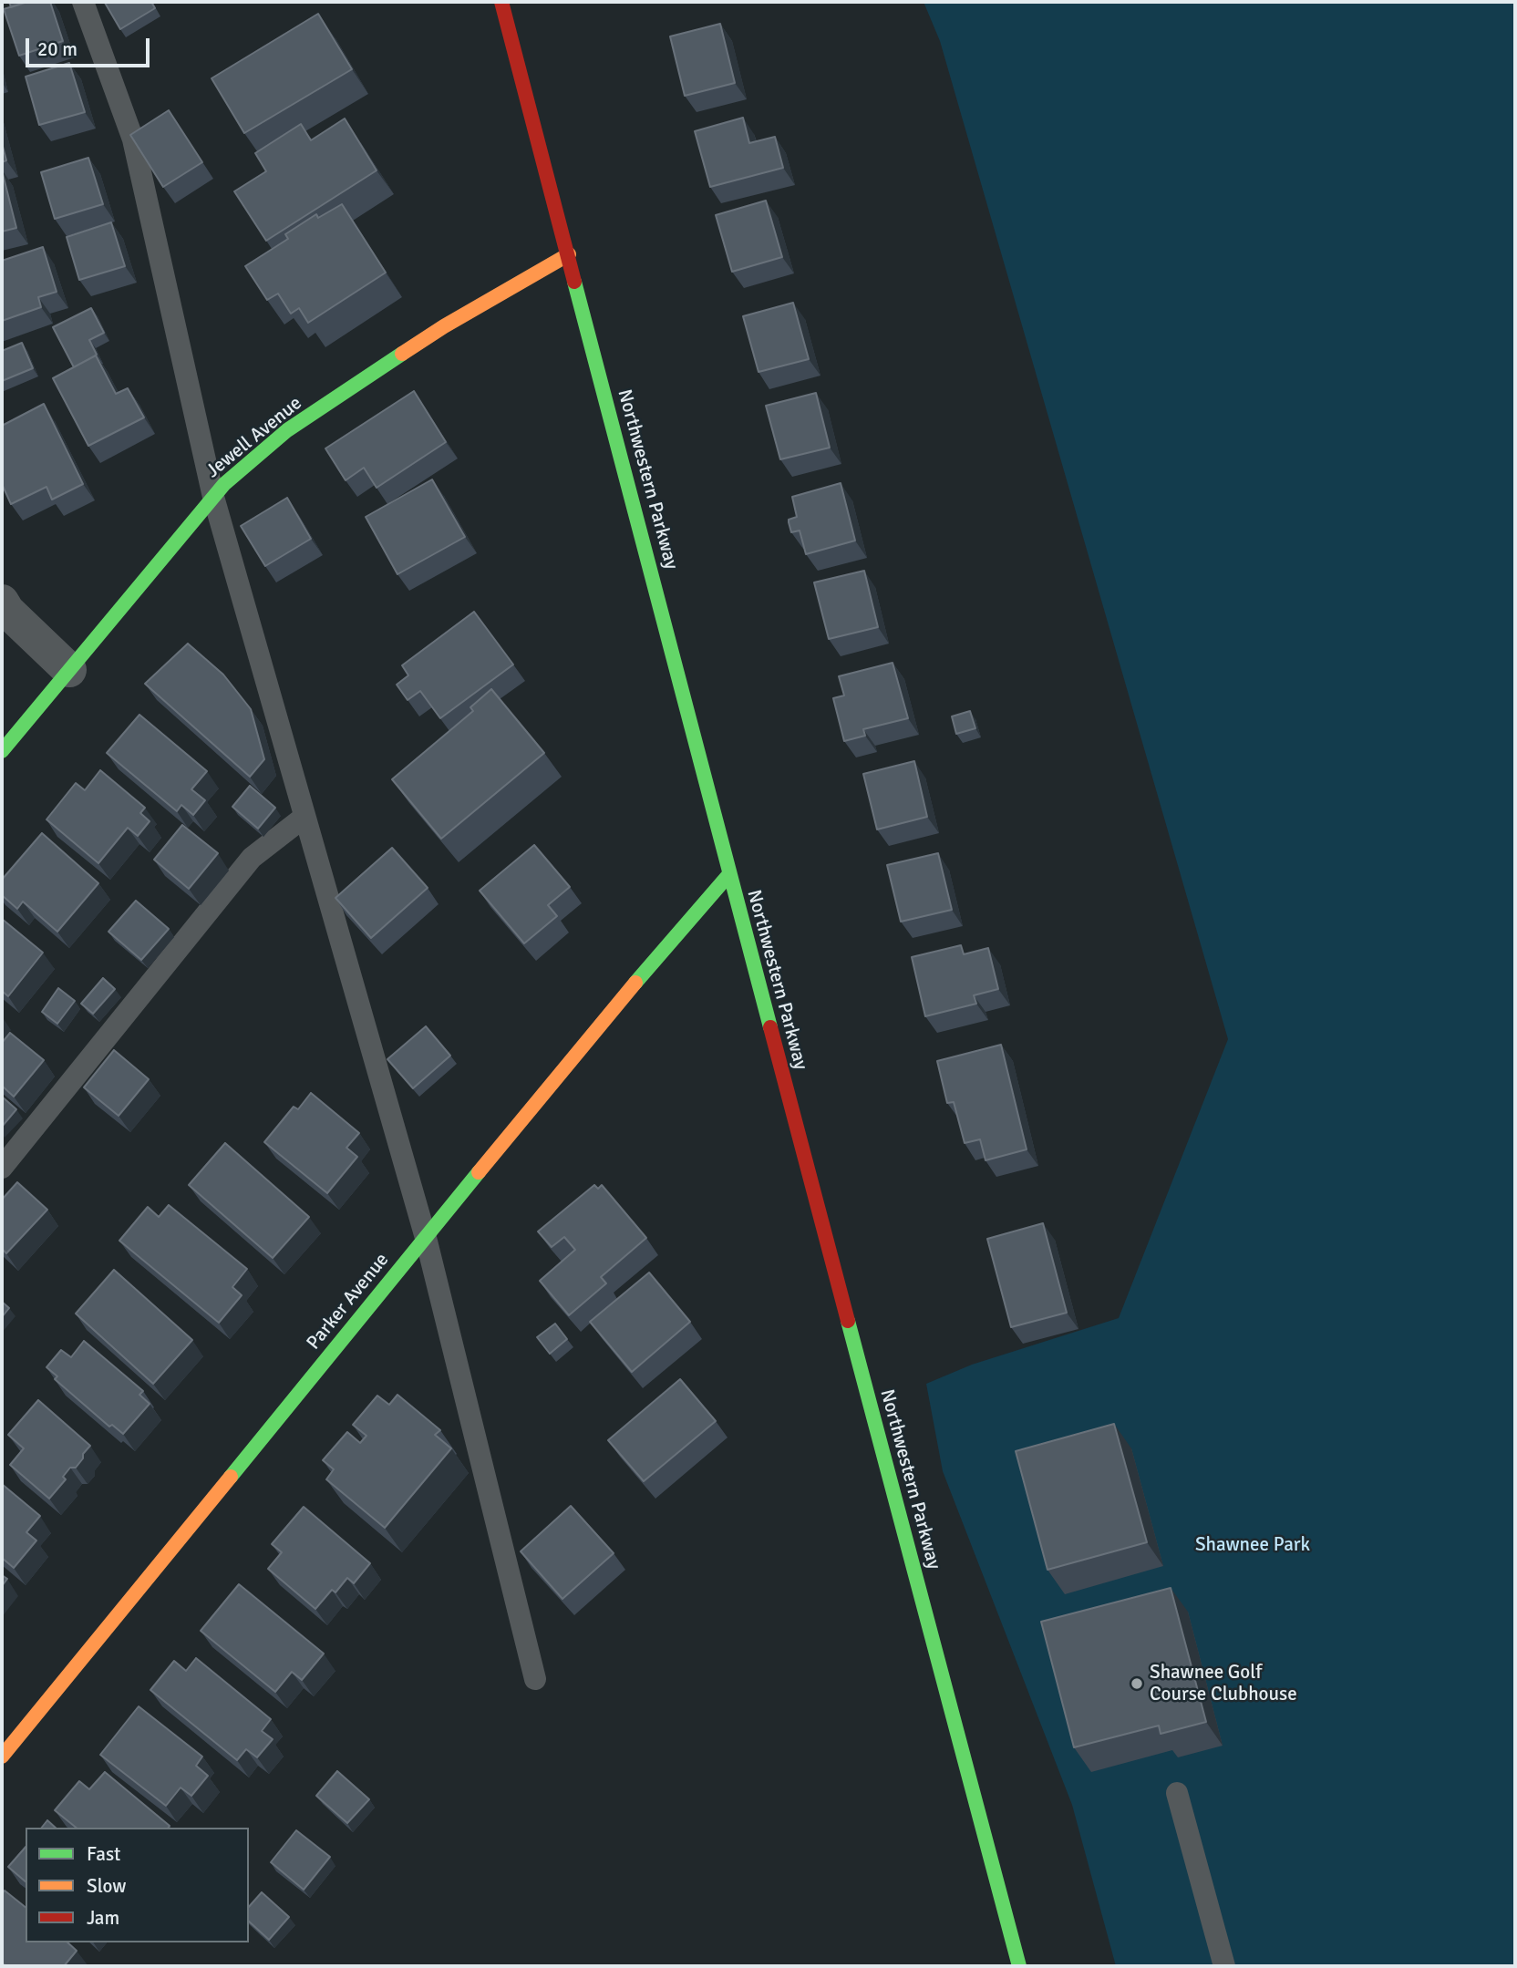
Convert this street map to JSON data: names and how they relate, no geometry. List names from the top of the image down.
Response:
{
  "streets": {
    "street": ["Jewell Avenue", "Northwestern Parkway", "Parker Avenue"]
  },
  "crossings": [
    ["Jewell Avenue", "Northwestern Parkway"],
    ["Northwestern Parkway", "Parker Avenue"]
  ],
  "parks": ["Shawnee Park"],
  "places": ["Shawnee Golf Course Clubhouse"],
  "legend": ["Fast", "Slow", "Jam"],
  "scale_bar": "20 m"
}
